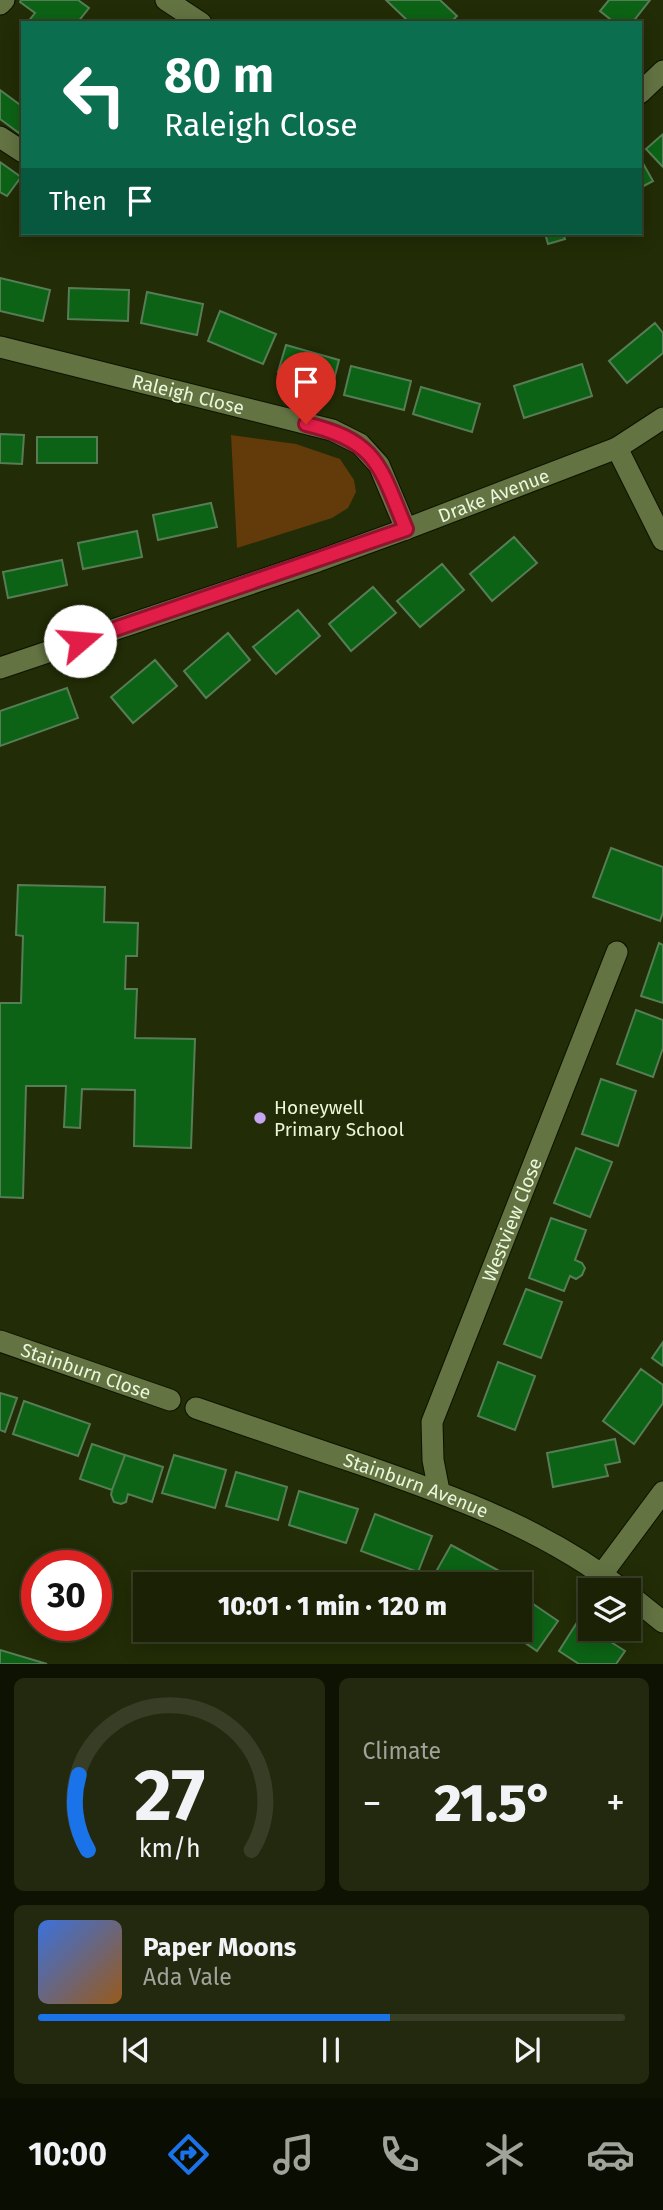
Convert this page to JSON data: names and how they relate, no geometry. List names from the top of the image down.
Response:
{
  "streets": {
    "street": [
      "Raleigh Close",
      "Drake Avenue",
      "Westview Close",
      "Stainburn Close",
      "Stainburn Avenue"
    ]
  },
  "crossings": [
    ["Raleigh Close", "Drake Avenue"],
    ["Westview Close", "Stainburn Avenue"]
  ],
  "places": ["Honeywell Primary School"],
  "page": {
    "turn": ["80 m", "Raleigh Close"],
    "then": "Then",
    "limit": "30",
    "trip": "10:01 · 1 min · 120 m",
    "tile": "Climate",
    "heat": ["−", "21.5°", "+"],
    "song": ["Paper Moons", "Ada Vale"],
    "tabs": "10:00",
    "gauge": ["27", "km/h"]
  }
}
